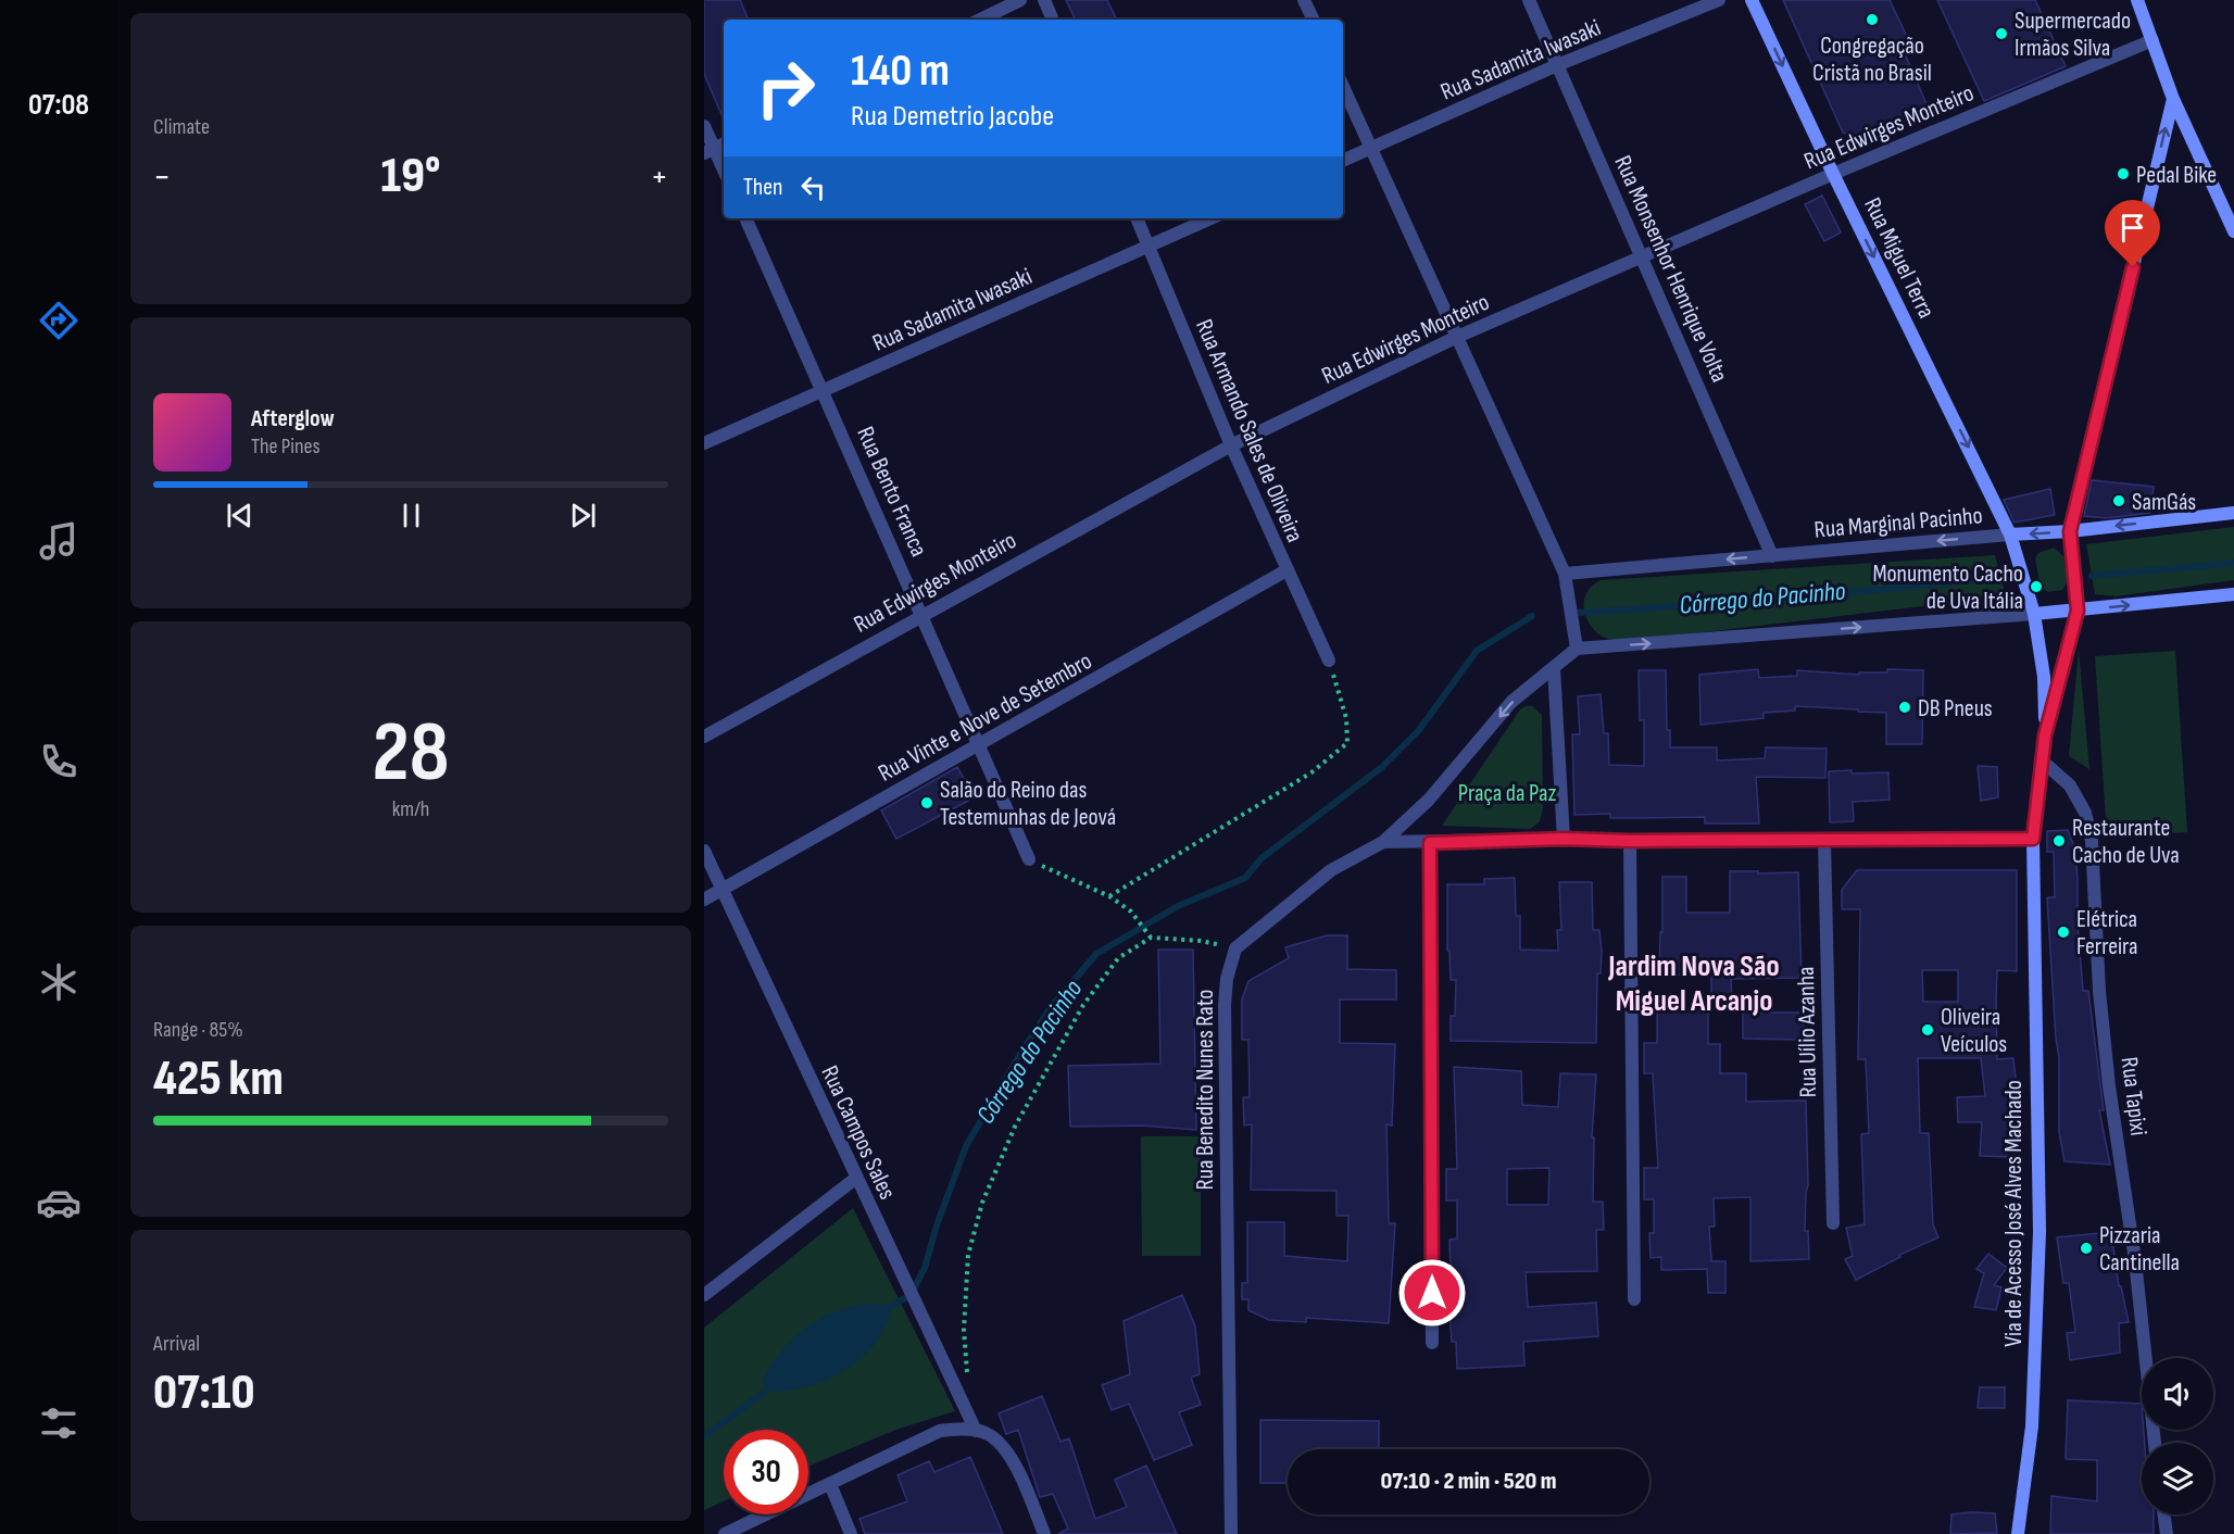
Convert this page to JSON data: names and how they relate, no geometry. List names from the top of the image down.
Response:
{
  "streets": {
    "main road": ["Rua Miguel Terra", "Rua Marginal Pacinho", "Via de Acesso José Alves Machado"],
    "street": [
      "Rua Sadamita Iwasaki",
      "Rua Edwirges Monteiro",
      "Rua Monsenhor Henrique Volta",
      "Rua Armando Sales de Oliveira",
      "Rua Bento Franca",
      "Rua Vinte e Nove de Setembro",
      "Rua Uílio Azanha",
      "Rua Benedito Nunes Rato",
      "Rua Tapixi",
      "Rua Campos Sales"
    ]
  },
  "crossings": [
    ["Rua Sadamita Iwasaki", "Rua Monsenhor Henrique Volta"],
    ["Rua Sadamita Iwasaki", "Rua Armando Sales de Oliveira"],
    ["Rua Sadamita Iwasaki", "Rua Bento Franca"],
    ["Rua Edwirges Monteiro", "Rua Miguel Terra"],
    ["Rua Edwirges Monteiro", "Rua Monsenhor Henrique Volta"],
    ["Rua Edwirges Monteiro", "Rua Armando Sales de Oliveira"],
    ["Rua Edwirges Monteiro", "Rua Bento Franca"],
    ["Rua Miguel Terra", "Rua Marginal Pacinho"],
    ["Rua Miguel Terra", "Via de Acesso José Alves Machado"],
    ["Rua Monsenhor Henrique Volta", "Rua Marginal Pacinho"],
    ["Rua Armando Sales de Oliveira", "Rua Vinte e Nove de Setembro"],
    ["Rua Bento Franca", "Rua Vinte e Nove de Setembro"],
    ["Rua Vinte e Nove de Setembro", "Rua Campos Sales"],
    ["Rua Tapixi", "Via de Acesso José Alves Machado"]
  ],
  "one_way": ["Rua Miguel Terra", "Rua Marginal Pacinho"],
  "districts": ["Jardim Nova São Miguel Arcanjo"],
  "water": ["Córrego do Pacinho"],
  "parks": ["Praça da Paz"],
  "places": [
    "Congregação Cristã no Brasil",
    "Supermercado Irmãos Silva",
    "Pedal Bike",
    "SamGás",
    "Monumento Cacho de Uva Itália",
    "DB Pneus",
    "Salão do Reino das Testemunhas de Jeová",
    "Restaurante Cacho de Uva",
    "Elétrica Ferreira",
    "Oliveira Veículos",
    "Pizzaria Cantinella"
  ],
  "page": {
    "tabs": "07:08",
    "tile": [
      "Climate",
      ["28", "km/h"],
      ["Range · 85%", "425 km"],
      ["Arrival", "07:10"]
    ],
    "turn": ["140 m", "Rua Demetrio Jacobe"],
    "heat": ["−", "19°", "+"],
    "then": "Then",
    "song": ["Afterglow", "The Pines"],
    "limit": "30",
    "trip": "07:10 · 2 min · 520 m"
  }
}
